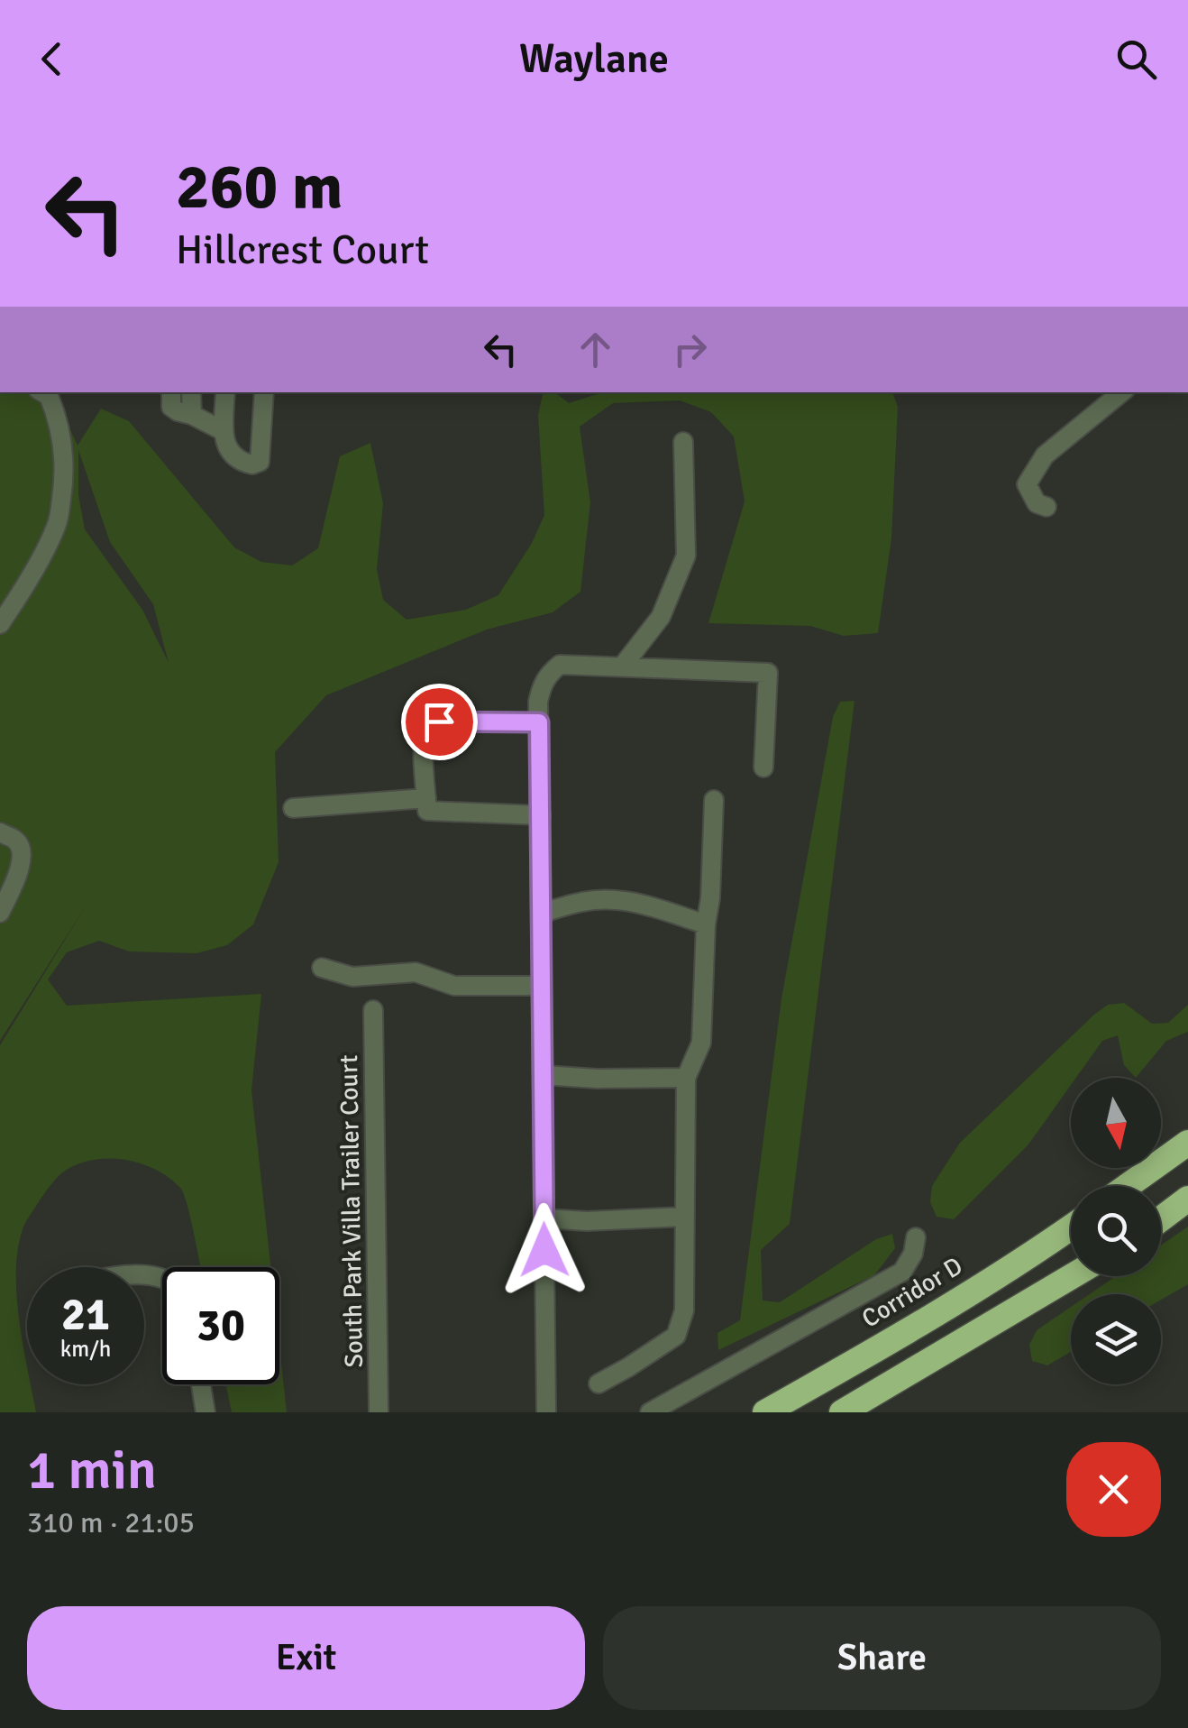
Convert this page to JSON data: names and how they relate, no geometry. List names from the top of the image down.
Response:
{
  "streets": {
    "highway": ["Corridor D"],
    "street": ["South Park Villa Trailer Court"]
  },
  "north": "bottom",
  "page": {
    "header": "Waylane",
    "turn": ["260 m", "Hillcrest Court"],
    "speed": "21 km/h",
    "limit": "30",
    "heading": ["1 min", "310 m · 21:05"],
    "buttons": ["Exit", "Share"]
  }
}
